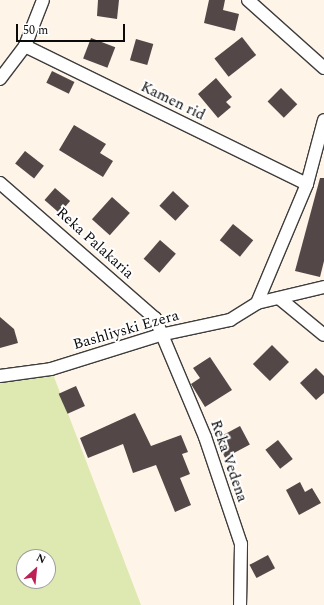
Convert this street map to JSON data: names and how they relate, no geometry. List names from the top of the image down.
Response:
{
  "streets": {
    "street": [
      "Kamen rid",
      "Reka Palakaria",
      "Bashliyski Ezera",
      "Reka Vedena"
    ]
  },
  "crossings": [
    ["Reka Palakaria", "Bashliyski Ezera"],
    ["Reka Palakaria", "Reka Vedena"],
    ["Bashliyski Ezera", "Reka Vedena"]
  ],
  "scale_bar": "50 m",
  "north": "top right"
}
